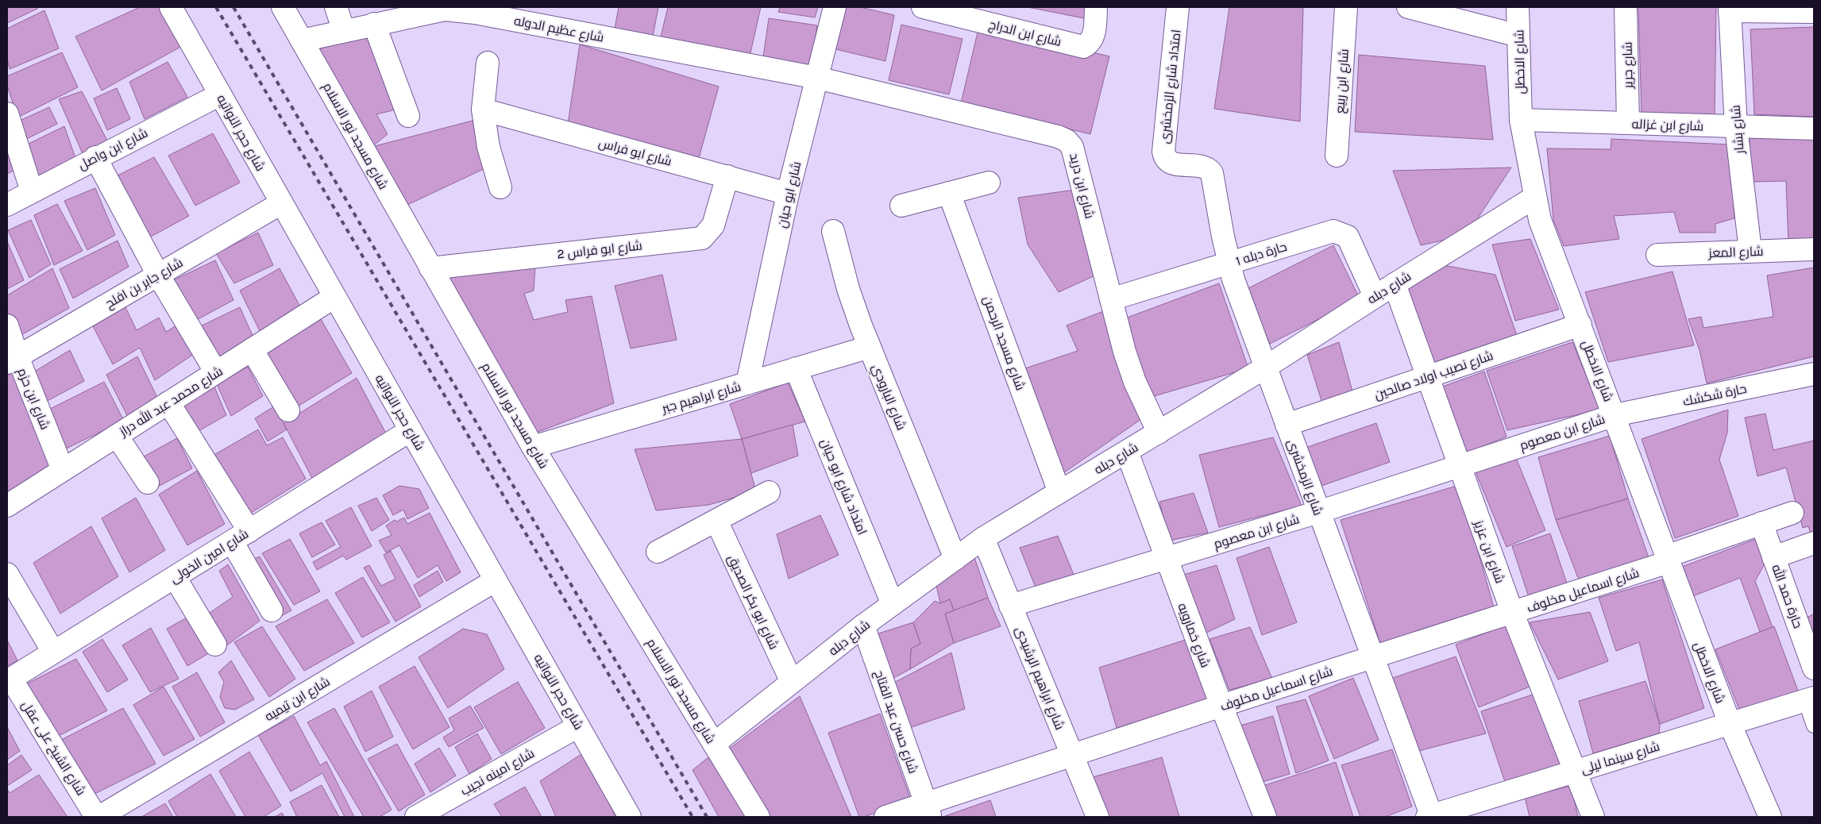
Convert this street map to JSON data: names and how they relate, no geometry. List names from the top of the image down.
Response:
{
  "streets": {
    "street": [
      "شارع عظيم الدوله",
      "شارع ابن الدراج",
      "شارع الاخطل",
      "شارع جرير",
      "شارع ابن ربيع",
      "امتداد شارع الزمخشرى",
      "شارع ابن غزاله",
      "شارع بشار",
      "شارع حجر النواتيه",
      "شارع مسجد نور الاسلام",
      "شارع ابن واصل",
      "شارع ابو فراس",
      "شارع ابن دريد",
      "شارع ابو حيان",
      "شارع ابو فراس 2",
      "شارع المعز",
      "حارة دبله 1",
      "شارع جابر بن افلح",
      "شارع دبله",
      "شارع مسجد الرحمن",
      "شارع نصيب اولاد صالحين",
      "حارة شكشك",
      "شارع ابراهيم جبر",
      "شارع البارودي",
      "شارع ابن حزم",
      "شارع محمد عبد الله دراز",
      "شارع ابن معصوم",
      "شارع الزمخشرى",
      "امتداد شارع ابو حيان",
      "شارع ابن عزيز",
      "شارع امين الخولى",
      "شارع اسماعيل مخلوف",
      "حارة حمد الله",
      "شارع ابو بكر الصديق",
      "شارع خمارويه",
      "شارع ابراهيم الرشيدى",
      "شارع ابن تيميه",
      "شارع حسن عبد الفتاح",
      "شارع الشيخ على عقل",
      "شارع سينما ليلى",
      "شارع امينه نجيب"
    ]
  },
  "crossings": [
    ["شارع عظيم الدوله", "شارع مسجد نور الاسلام"],
    ["شارع عظيم الدوله", "شارع ابن دريد"],
    ["شارع عظيم الدوله", "شارع ابو حيان"],
    ["شارع الاخطل", "شارع ابن غزاله"],
    ["شارع الاخطل", "شارع دبله"],
    ["شارع الاخطل", "شارع نصيب اولاد صالحين"],
    ["شارع الاخطل", "حارة شكشك"],
    ["شارع الاخطل", "شارع ابن معصوم"],
    ["شارع الاخطل", "شارع اسماعيل مخلوف"],
    ["شارع الاخطل", "شارع سينما ليلى"],
    ["شارع جرير", "شارع ابن غزاله"],
    ["امتداد شارع الزمخشرى", "شارع الزمخشرى"],
    ["شارع ابن غزاله", "شارع بشار"],
    ["شارع بشار", "شارع المعز"],
    ["شارع حجر النواتيه", "شارع ابن واصل"],
    ["شارع حجر النواتيه", "شارع جابر بن افلح"],
    ["شارع حجر النواتيه", "شارع محمد عبد الله دراز"],
    ["شارع حجر النواتيه", "شارع امين الخولى"],
    ["شارع حجر النواتيه", "شارع ابن تيميه"],
    ["شارع حجر النواتيه", "شارع امينه نجيب"],
    ["شارع مسجد نور الاسلام", "شارع ابو فراس 2"],
    ["شارع مسجد نور الاسلام", "شارع دبله"],
    ["شارع مسجد نور الاسلام", "شارع ابراهيم جبر"],
    ["شارع ابو فراس", "شارع ابو حيان"],
    ["شارع ابو فراس", "شارع ابو فراس 2"],
    ["شارع ابن دريد", "شارع ابو حيان"],
    ["شارع ابن دريد", "حارة دبله 1"],
    ["شارع ابن دريد", "شارع دبله"],
    ["شارع ابو حيان", "شارع ابراهيم جبر"],
    ["حارة دبله 1", "شارع دبله"],
    ["حارة دبله 1", "شارع الزمخشرى"],
    ["شارع جابر بن افلح", "شارع ابن حزم"],
    ["شارع دبله", "شارع مسجد الرحمن"],
    ["شارع دبله", "شارع البارودي"],
    ["شارع دبله", "شارع الزمخشرى"],
    ["شارع دبله", "امتداد شارع ابو حيان"],
    ["شارع دبله", "شارع ابن عزيز"],
    ["شارع دبله", "شارع ابو بكر الصديق"],
    ["شارع دبله", "شارع خمارويه"],
    ["شارع دبله", "شارع ابراهيم الرشيدى"],
    ["شارع دبله", "شارع حسن عبد الفتاح"],
    ["شارع نصيب اولاد صالحين", "شارع الزمخشرى"],
    ["شارع نصيب اولاد صالحين", "شارع ابن عزيز"],
    ["حارة شكشك", "شارع ابن معصوم"],
    ["شارع ابراهيم جبر", "شارع البارودي"],
    ["شارع ابراهيم جبر", "امتداد شارع ابو حيان"],
    ["شارع ابن حزم", "شارع محمد عبد الله دراز"],
    ["شارع ابن معصوم", "شارع الزمخشرى"],
    ["شارع ابن معصوم", "شارع ابن عزيز"],
    ["شارع ابن معصوم", "شارع خمارويه"],
    ["شارع ابن معصوم", "شارع ابراهيم الرشيدى"],
    ["شارع الزمخشرى", "شارع اسماعيل مخلوف"],
    ["شارع الزمخشرى", "شارع سينما ليلى"],
    ["شارع ابن عزيز", "شارع اسماعيل مخلوف"],
    ["شارع ابن عزيز", "شارع سينما ليلى"],
    ["شارع امين الخولى", "شارع الشيخ على عقل"],
    ["شارع اسماعيل مخلوف", "شارع خمارويه"],
    ["شارع اسماعيل مخلوف", "شارع ابراهيم الرشيدى"],
    ["شارع اسماعيل مخلوف", "شارع حسن عبد الفتاح"]
  ]
}
